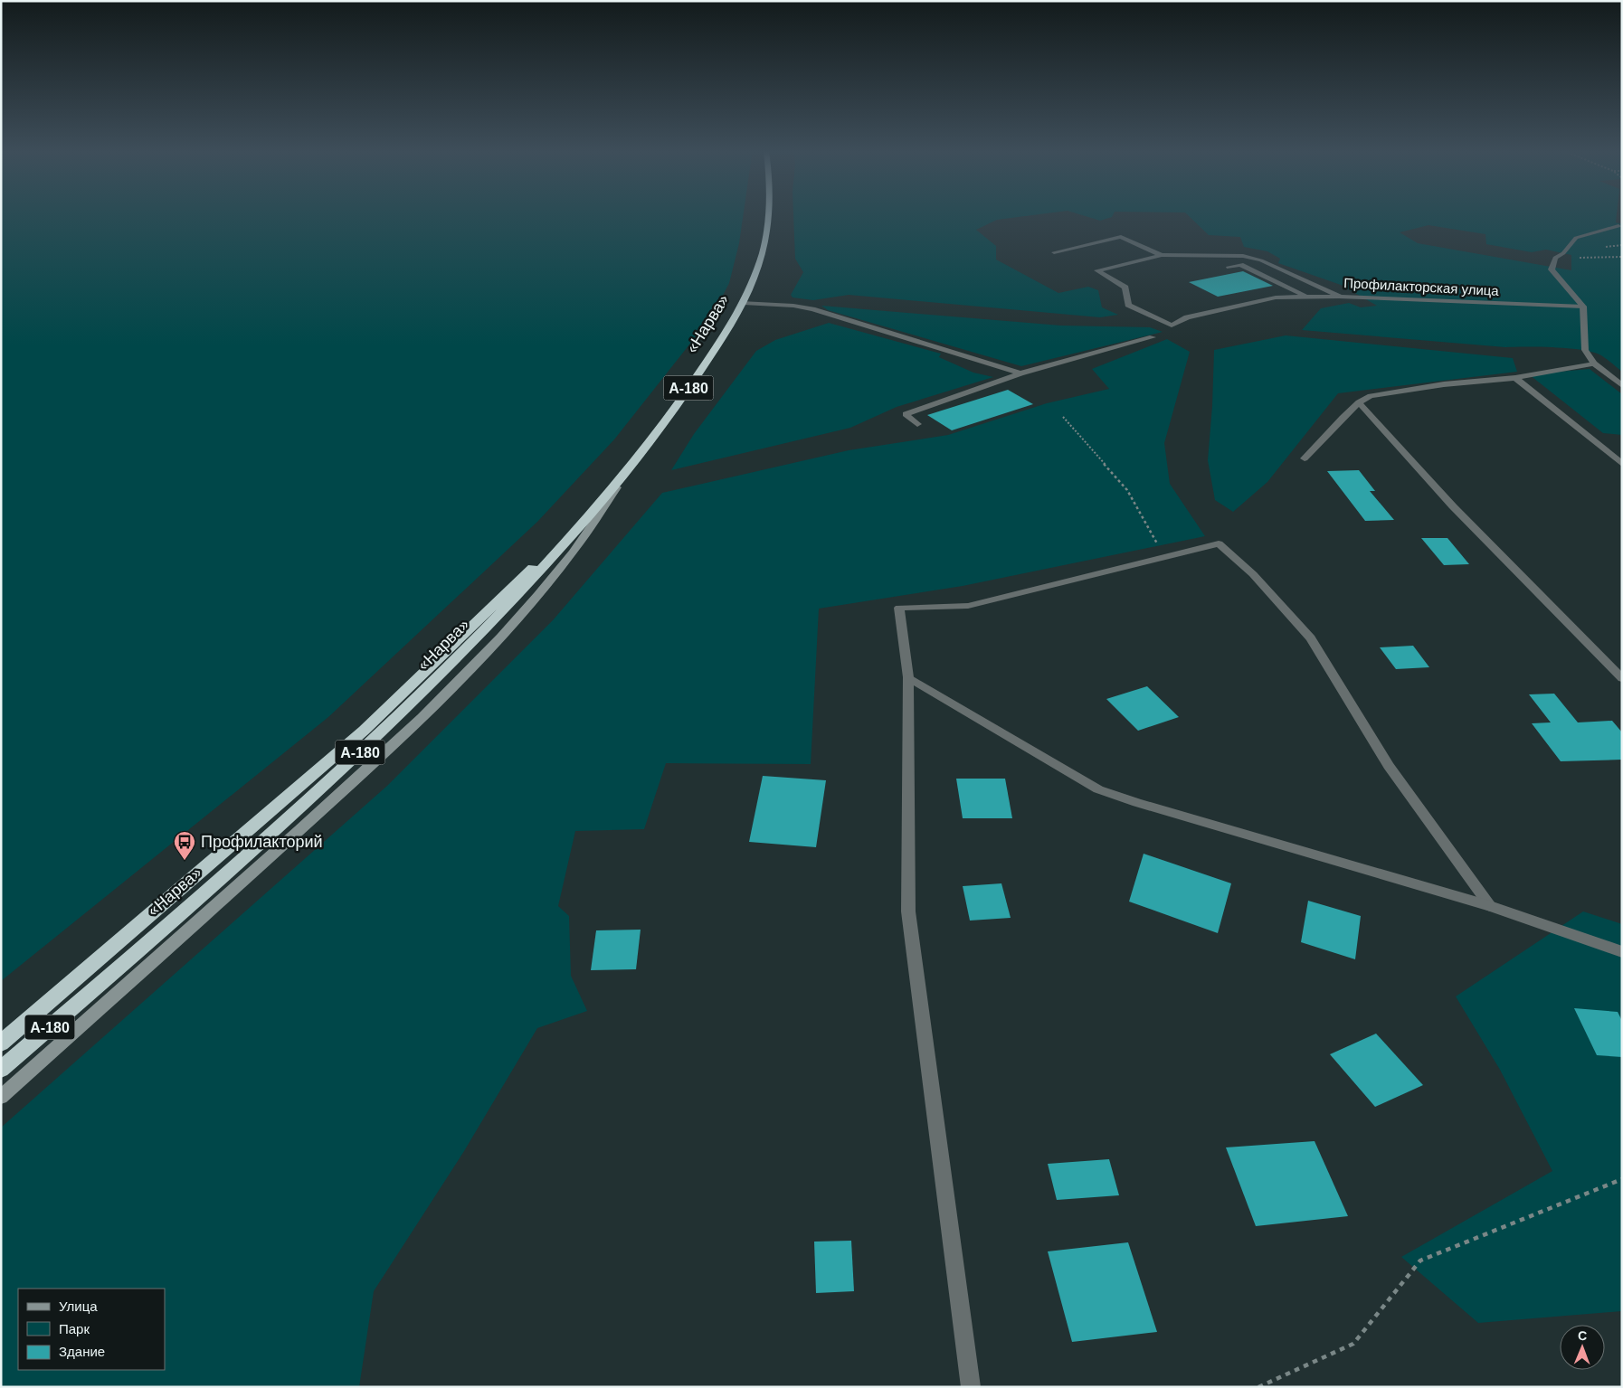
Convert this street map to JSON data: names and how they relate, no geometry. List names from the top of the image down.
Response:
{
  "streets": {
    "highway": ["«Нарва»", "А-180"],
    "street": ["Профилакторская улица"]
  },
  "places": {
    "bus stop": ["Профилакторий"]
  },
  "legend": ["Улица", "Парк", "Здание"],
  "north": "top"
}
